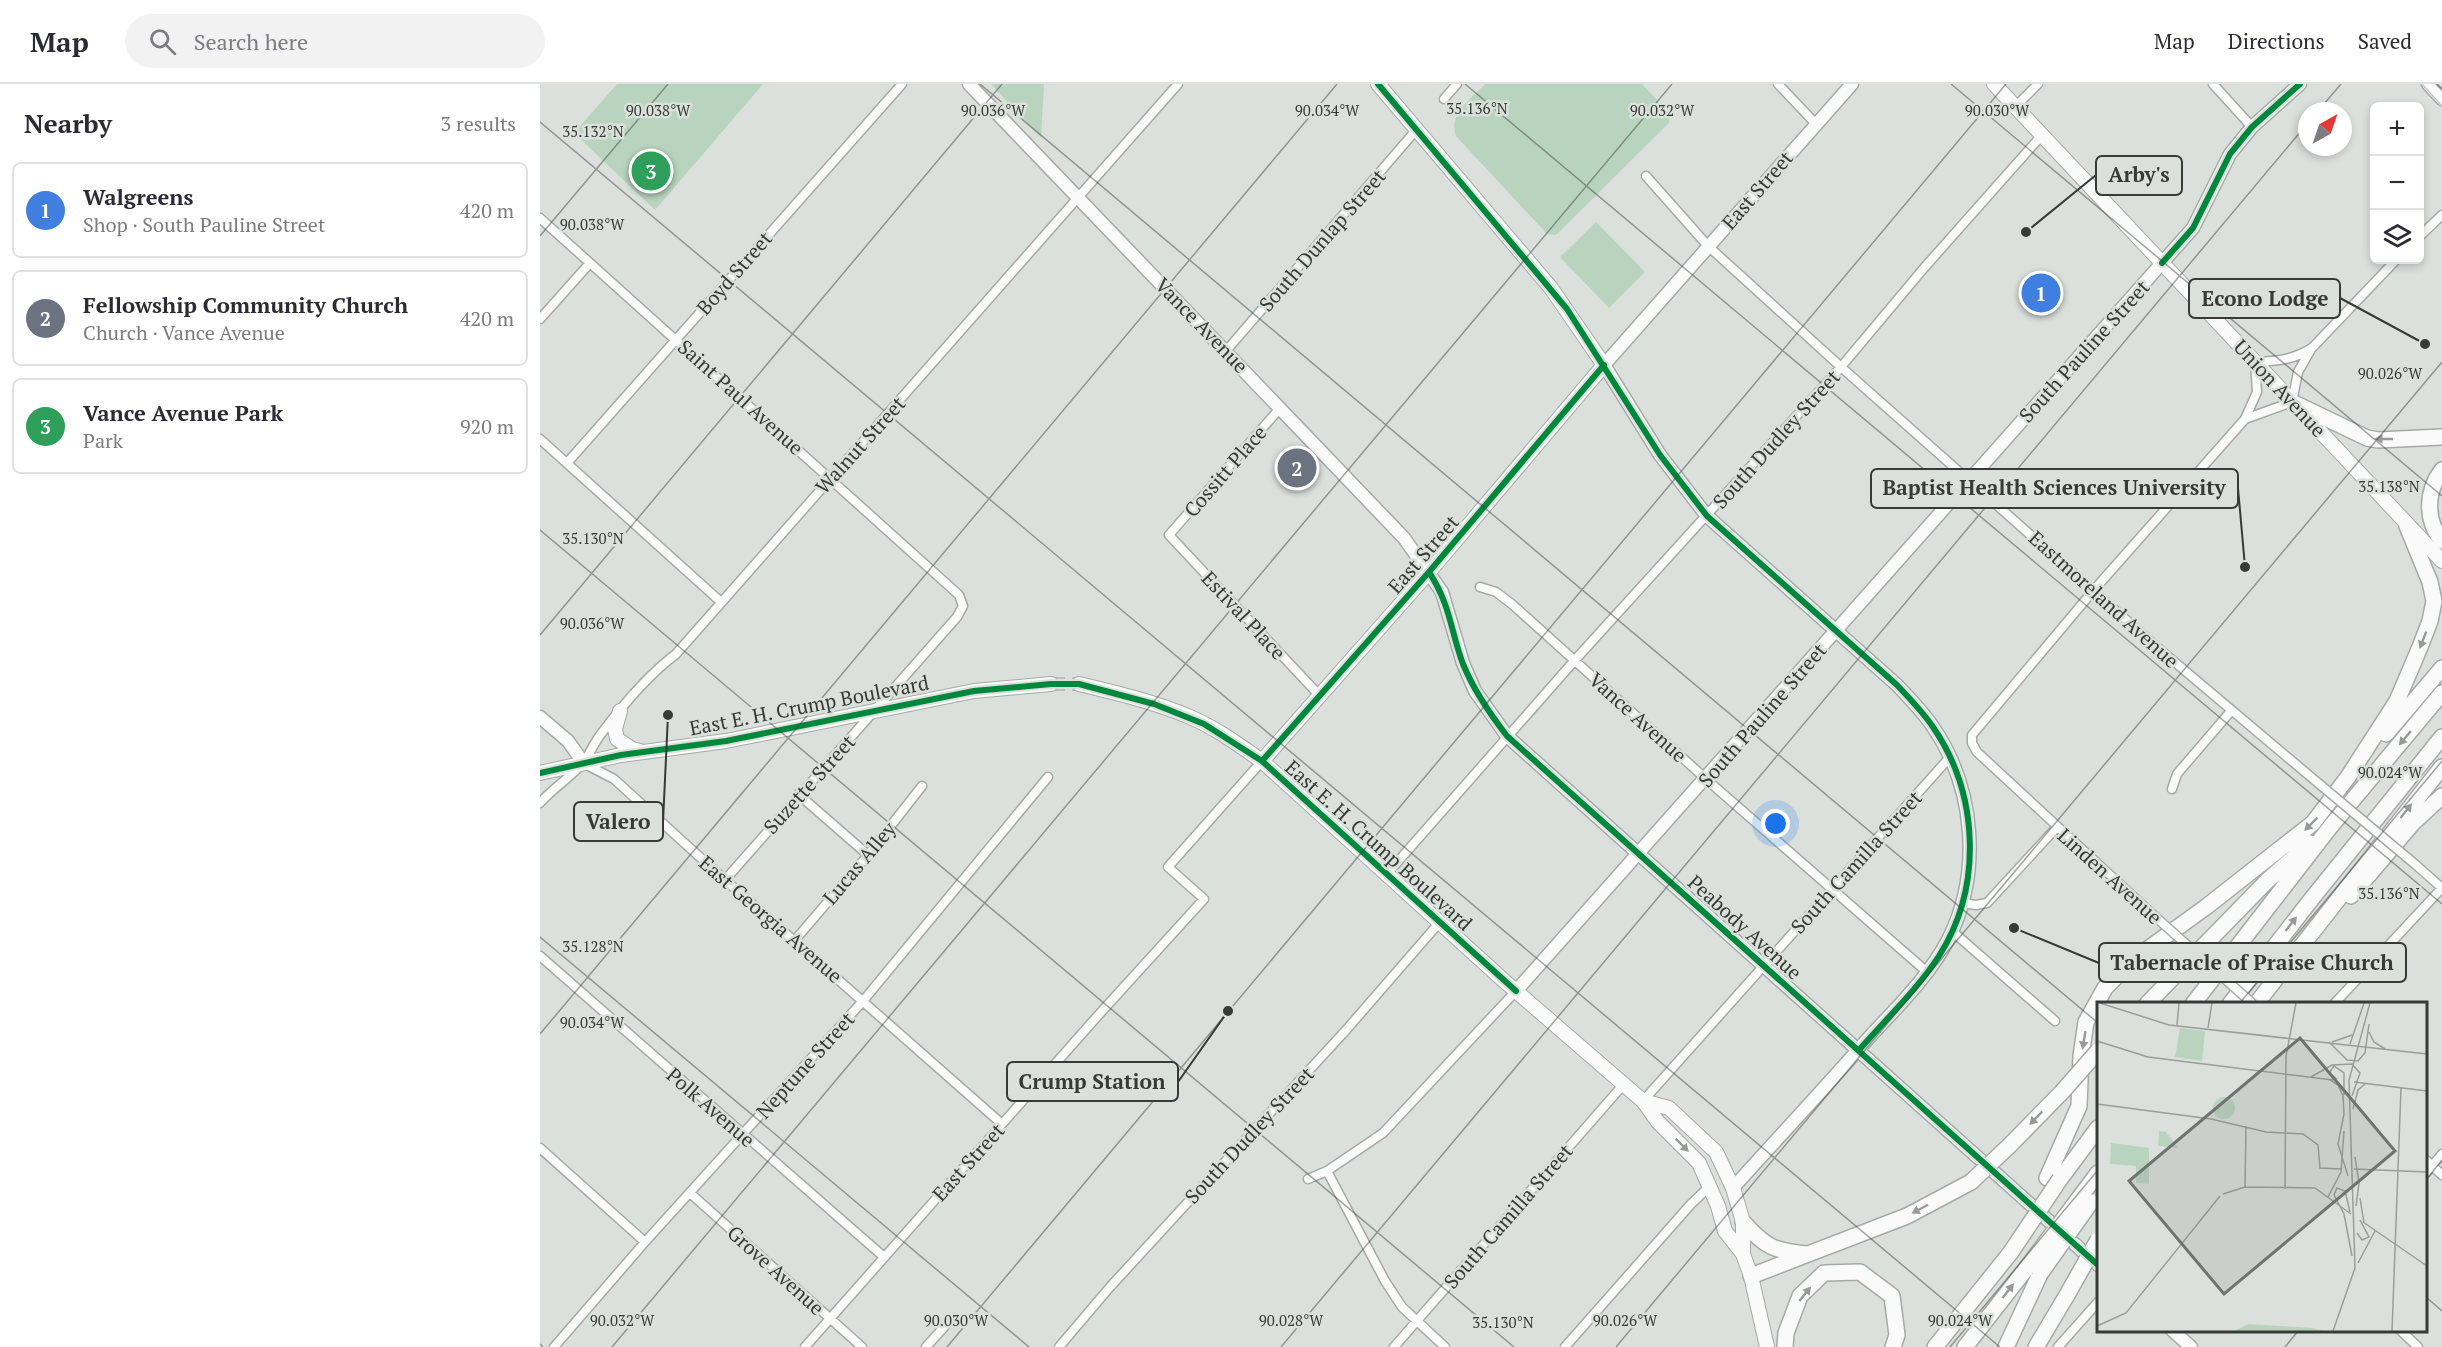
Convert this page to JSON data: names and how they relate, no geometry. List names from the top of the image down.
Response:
{
  "streets": {
    "main road": [
      "East Street",
      "Vance Avenue",
      "South Pauline Street",
      "Union Avenue",
      "East E. H. Crump Boulevard",
      "East Georgia Avenue",
      "Peabody Avenue"
    ],
    "street": [
      "South Dunlap Street",
      "Boyd Street",
      "Saint Paul Avenue",
      "South Dudley Street",
      "Walnut Street",
      "Cossitt Place",
      "Eastmoreland Avenue",
      "Estival Place",
      "Suzette Street",
      "South Camilla Street",
      "Lucas Alley",
      "Linden Avenue",
      "Neptune Street",
      "Polk Avenue",
      "Grove Avenue"
    ]
  },
  "crossings": [
    ["East Street", "Vance Avenue"],
    ["East Street", "Eastmoreland Avenue"],
    ["East Street", "Estival Place"],
    ["East Street", "East E. H. Crump Boulevard"],
    ["East Street", "East Georgia Avenue"],
    ["East Street", "Peabody Avenue"],
    ["East Street", "Polk Avenue"],
    ["East Street", "Grove Avenue"],
    ["South Dunlap Street", "Vance Avenue"],
    ["Boyd Street", "Saint Paul Avenue"],
    ["Vance Avenue", "South Pauline Street"],
    ["Vance Avenue", "South Dudley Street"],
    ["Vance Avenue", "Walnut Street"],
    ["Vance Avenue", "Cossitt Place"],
    ["Vance Avenue", "South Camilla Street"],
    ["Vance Avenue", "Peabody Avenue"],
    ["South Pauline Street", "Union Avenue"],
    ["South Pauline Street", "Eastmoreland Avenue"],
    ["South Pauline Street", "East E. H. Crump Boulevard"],
    ["South Pauline Street", "Peabody Avenue"],
    ["Union Avenue", "South Dudley Street"],
    ["Saint Paul Avenue", "Walnut Street"],
    ["Saint Paul Avenue", "Suzette Street"],
    ["South Dudley Street", "Eastmoreland Avenue"],
    ["South Dudley Street", "East E. H. Crump Boulevard"],
    ["South Dudley Street", "Peabody Avenue"],
    ["Walnut Street", "East E. H. Crump Boulevard"],
    ["Walnut Street", "East Georgia Avenue"],
    ["Cossitt Place", "Estival Place"],
    ["Eastmoreland Avenue", "Linden Avenue"],
    ["East E. H. Crump Boulevard", "Suzette Street"],
    ["East E. H. Crump Boulevard", "South Camilla Street"],
    ["East E. H. Crump Boulevard", "East Georgia Avenue"],
    ["Suzette Street", "East Georgia Avenue"],
    ["South Camilla Street", "Peabody Avenue"],
    ["Lucas Alley", "East Georgia Avenue"],
    ["East Georgia Avenue", "Neptune Street"],
    ["Neptune Street", "Polk Avenue"],
    ["Neptune Street", "Grove Avenue"]
  ],
  "places": [
    "Arby's",
    "Econo Lodge",
    "Baptist Health Sciences University",
    "Valero",
    "Tabernacle of Praise Church",
    "Crump Station"
  ],
  "north": "top right",
  "page": {
    "header": "Map",
    "search": "Search here",
    "nav": ["Map", "Directions", "Saved"],
    "heading": ["Nearby", "3 results"],
    "map_buttons": ["+", "−"],
    "pins": ["3", "1", "2"],
    "list": [
      {
        "mark": "1",
        "name": "Walgreens",
        "note": "Shop · South Pauline Street",
        "value": "420 m"
      },
      {
        "mark": "2",
        "name": "Fellowship Community Church",
        "note": "Church · Vance Avenue",
        "value": "420 m"
      },
      {
        "mark": "3",
        "name": "Vance Avenue Park",
        "note": "Park",
        "value": "920 m"
      }
    ]
  },
  "coordinates": [
    "35.136°N",
    "90.038°W",
    "90.036°W",
    "90.034°W",
    "90.032°W",
    "90.030°W",
    "35.132°N",
    "90.026°W",
    "35.138°N",
    "35.130°N",
    "90.024°W",
    "35.128°N",
    "90.028°W"
  ]
}
